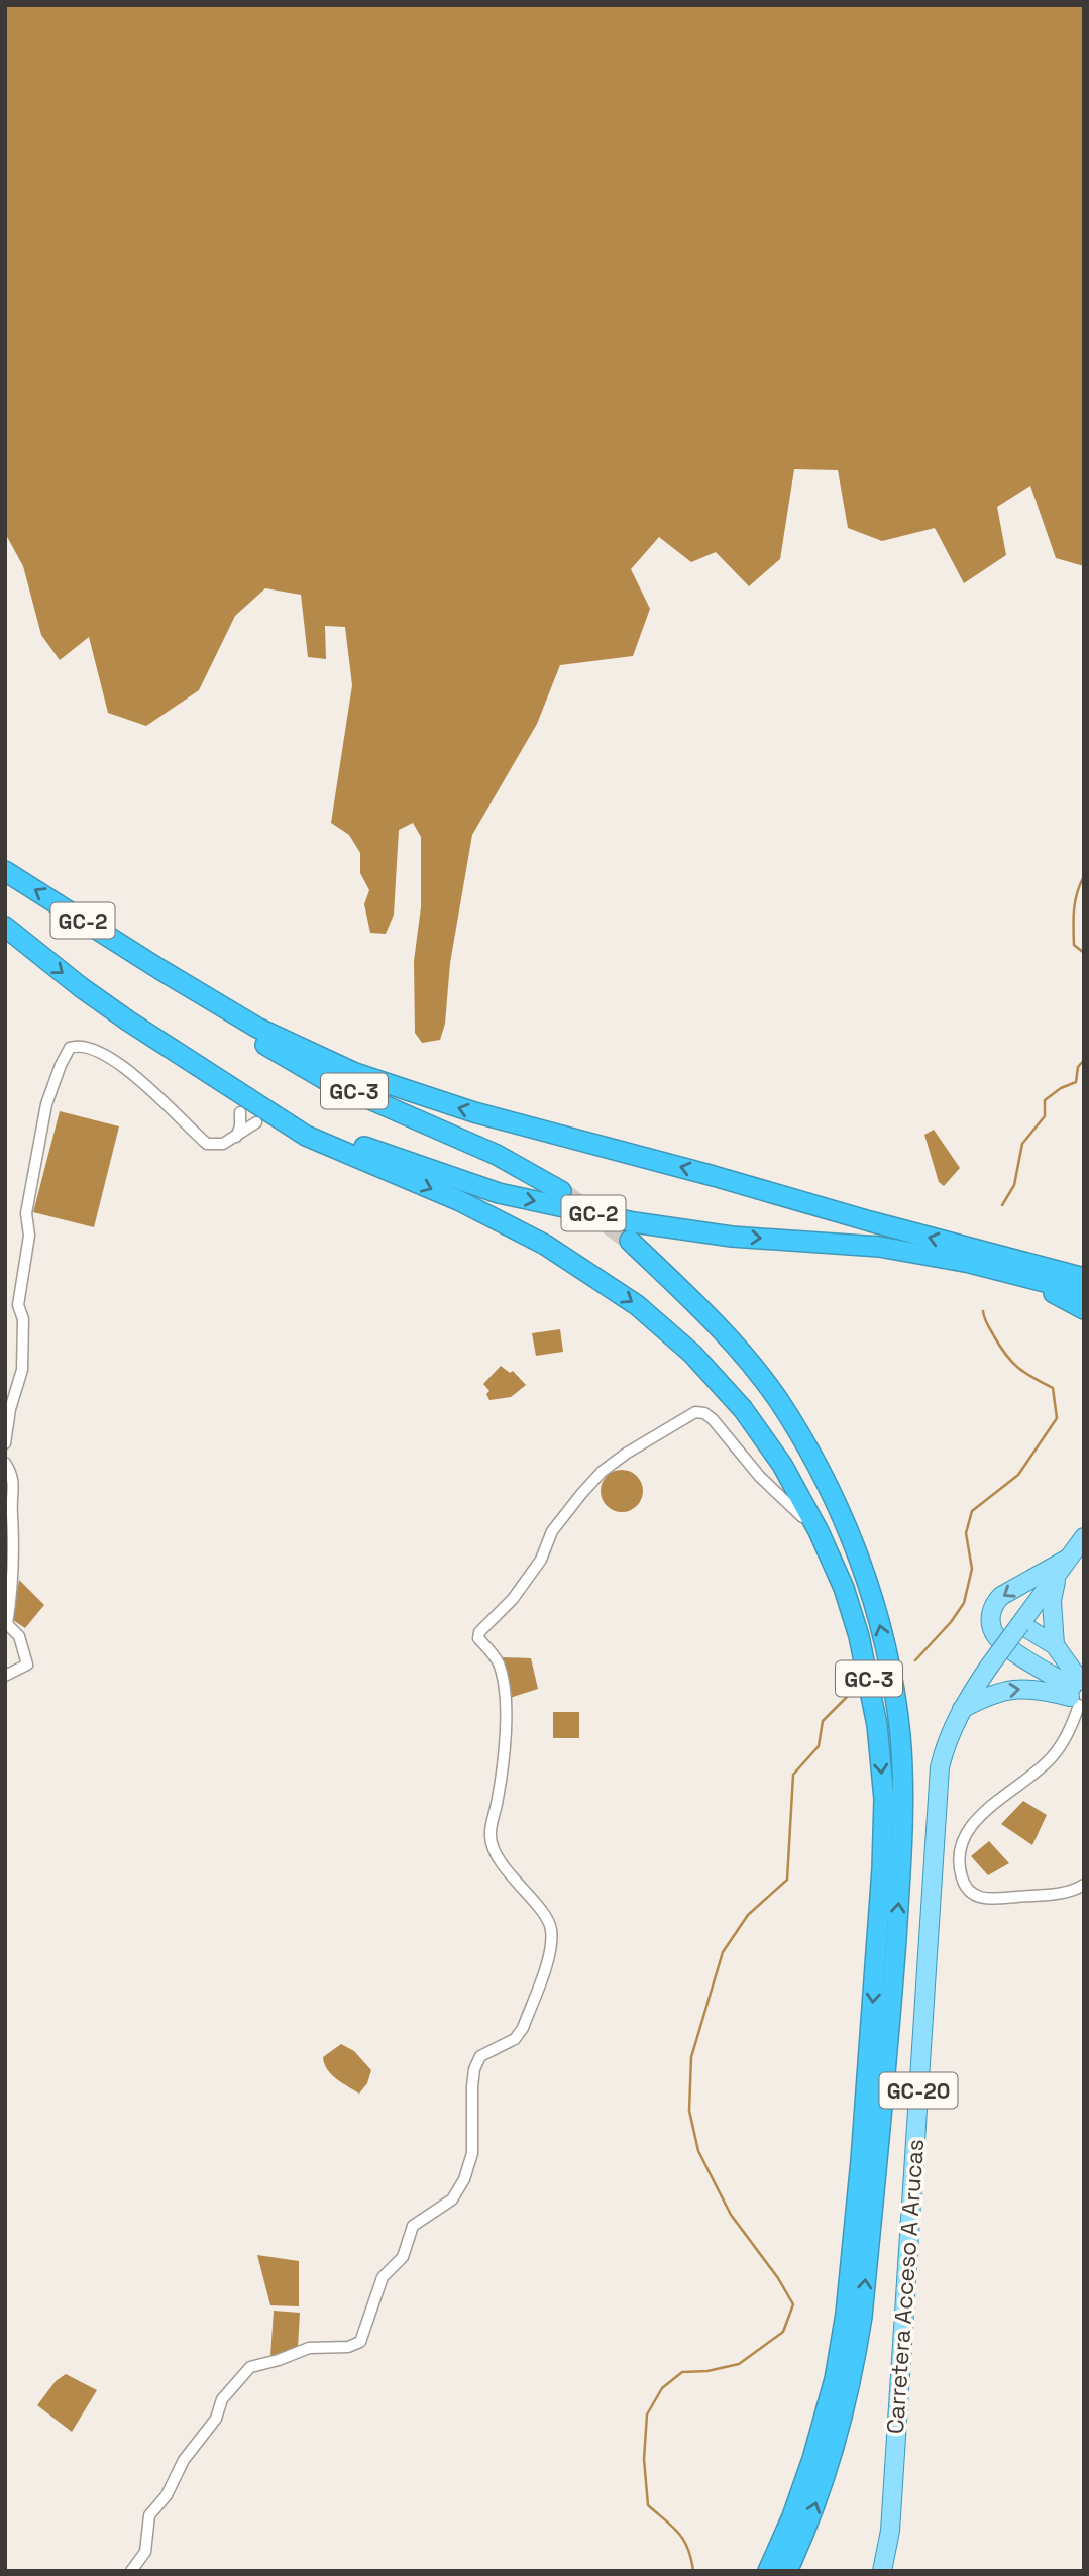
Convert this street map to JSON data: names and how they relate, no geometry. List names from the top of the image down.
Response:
{
  "streets": {
    "highway": ["GC-2", "GC-3"],
    "main road": ["GC-20", "Carretera Acceso A Arucas"]
  },
  "crossings": [
    ["GC-2", "GC-3"],
    ["GC-20", "Carretera Acceso A Arucas"]
  ]
}
